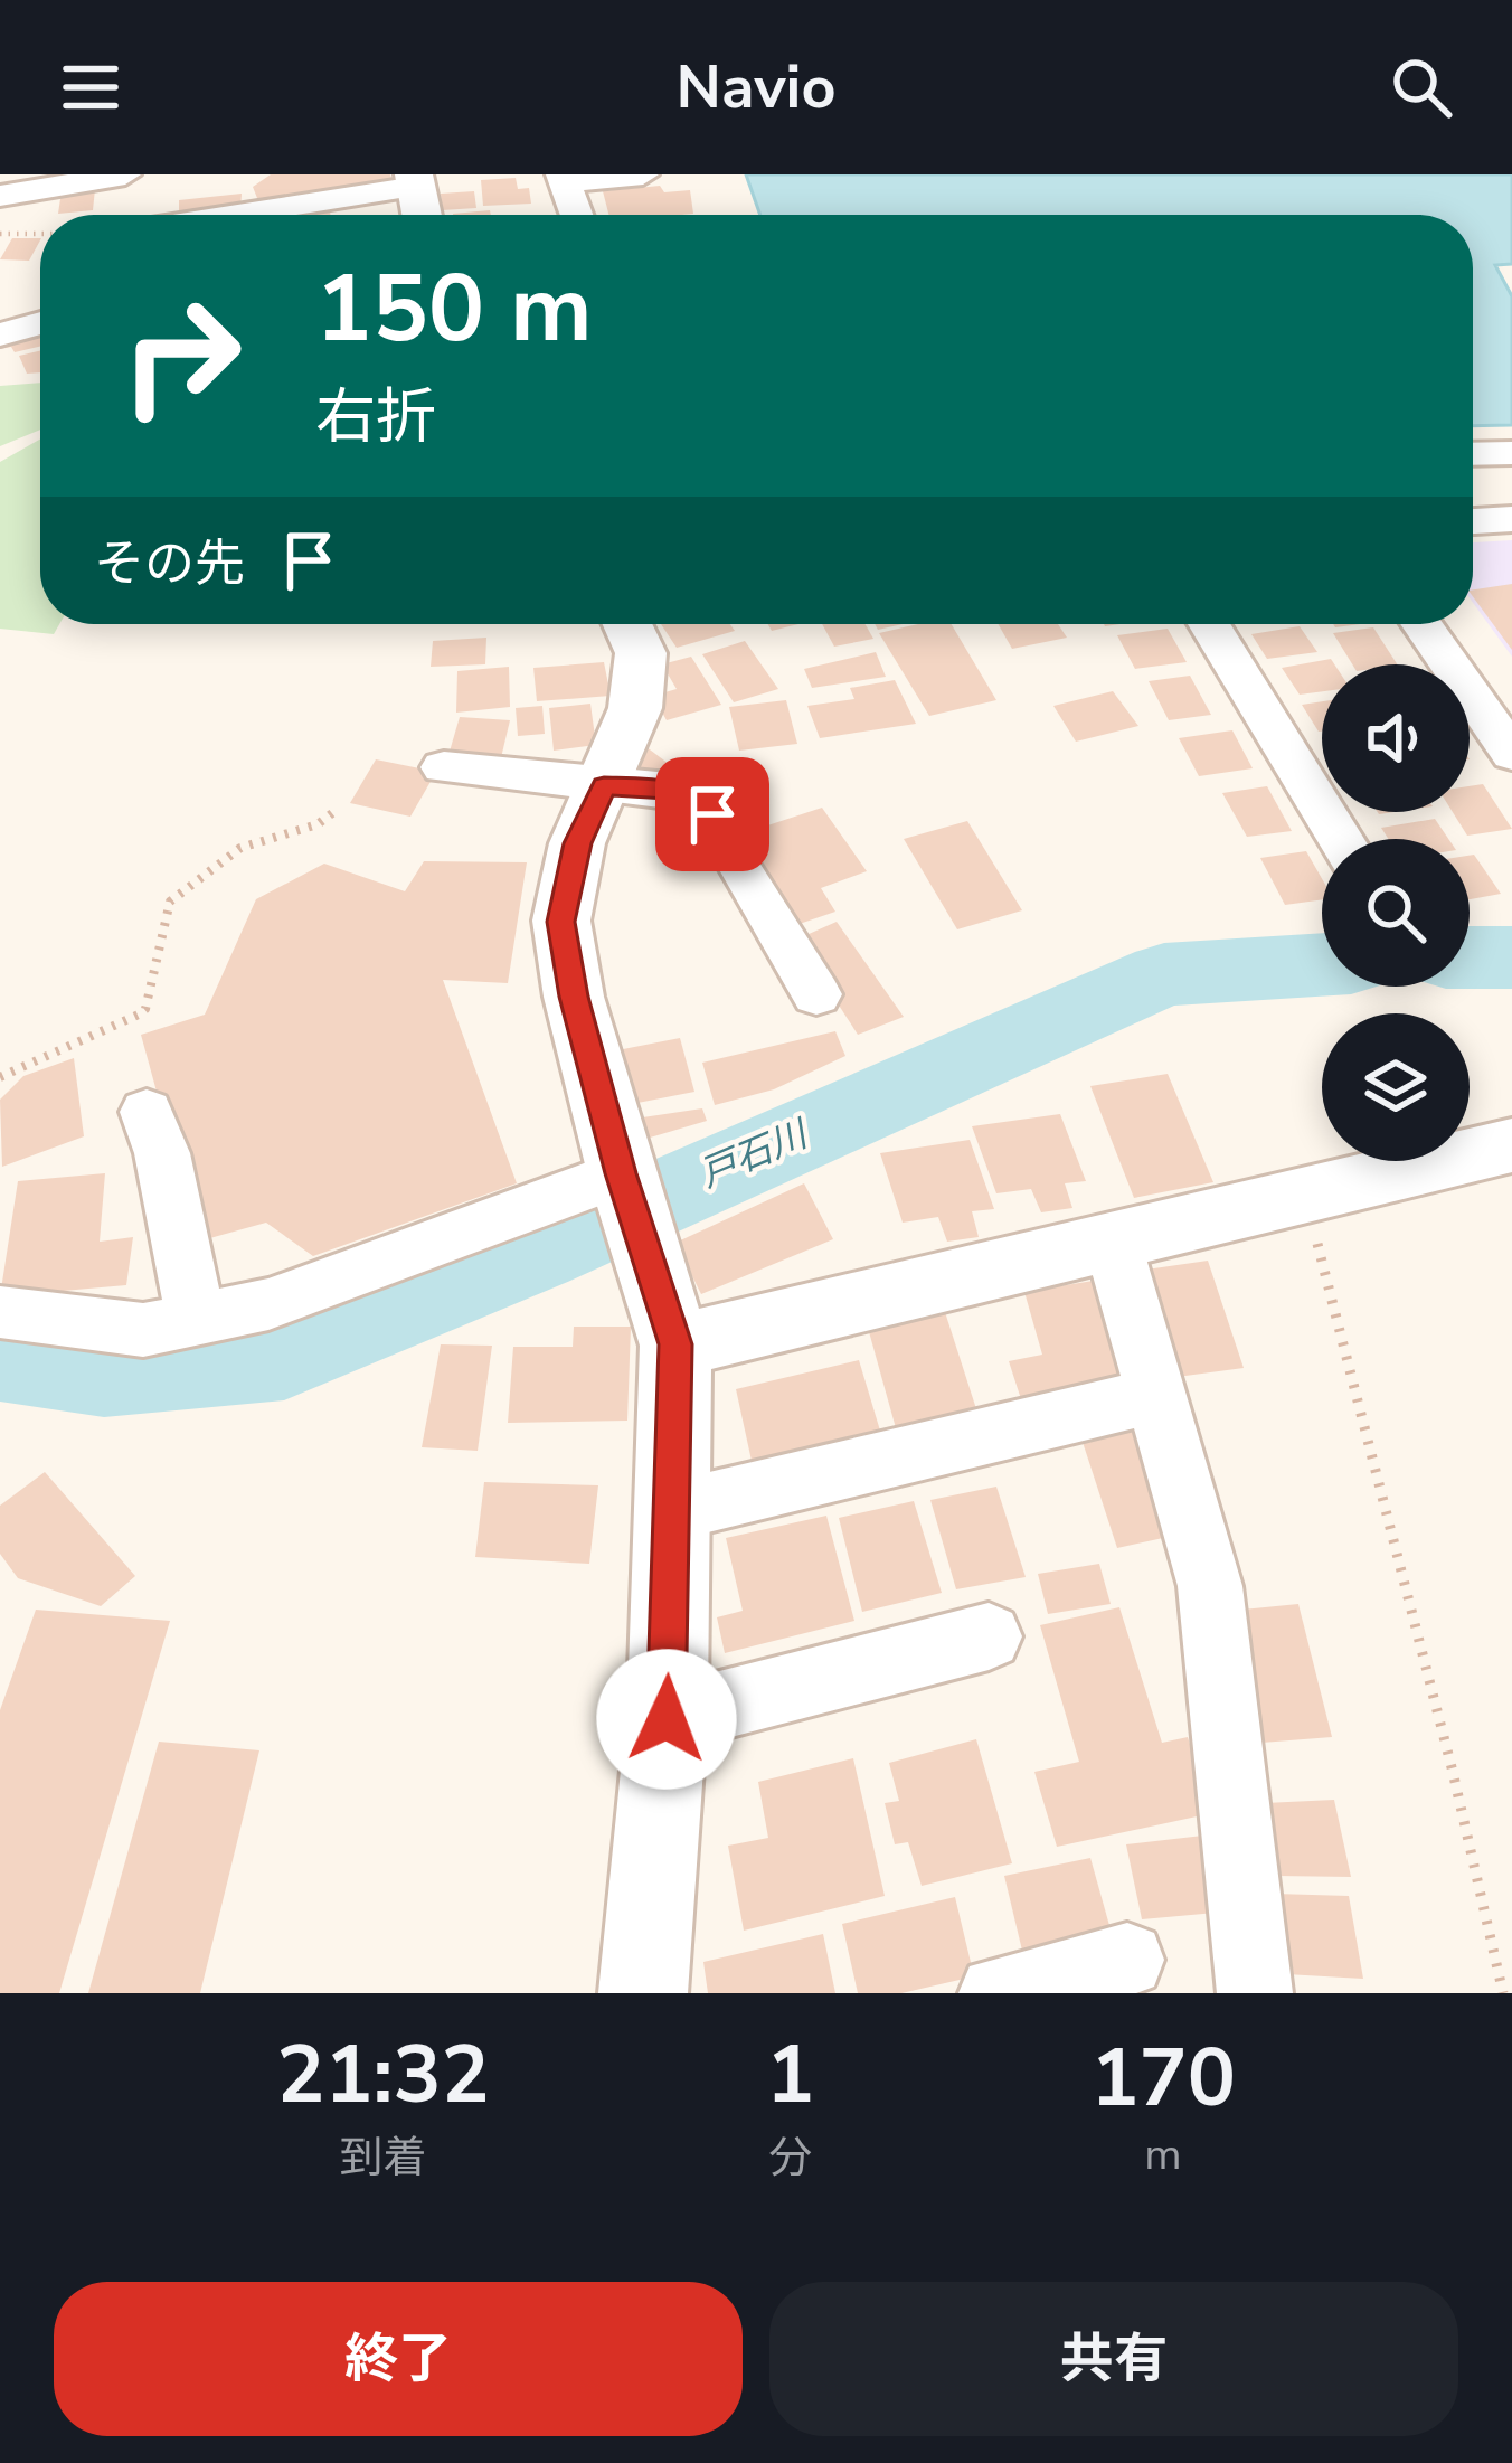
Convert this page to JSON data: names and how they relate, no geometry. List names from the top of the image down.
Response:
{
  "water": ["戸石川"],
  "page": {
    "header": "Navio",
    "turn": ["150 m", "右折"],
    "then": "その先",
    "eta": [
      "21:32",
      "到着",
      "1",
      "分",
      "170",
      "m"
    ],
    "buttons": ["終了", "共有"]
  }
}
